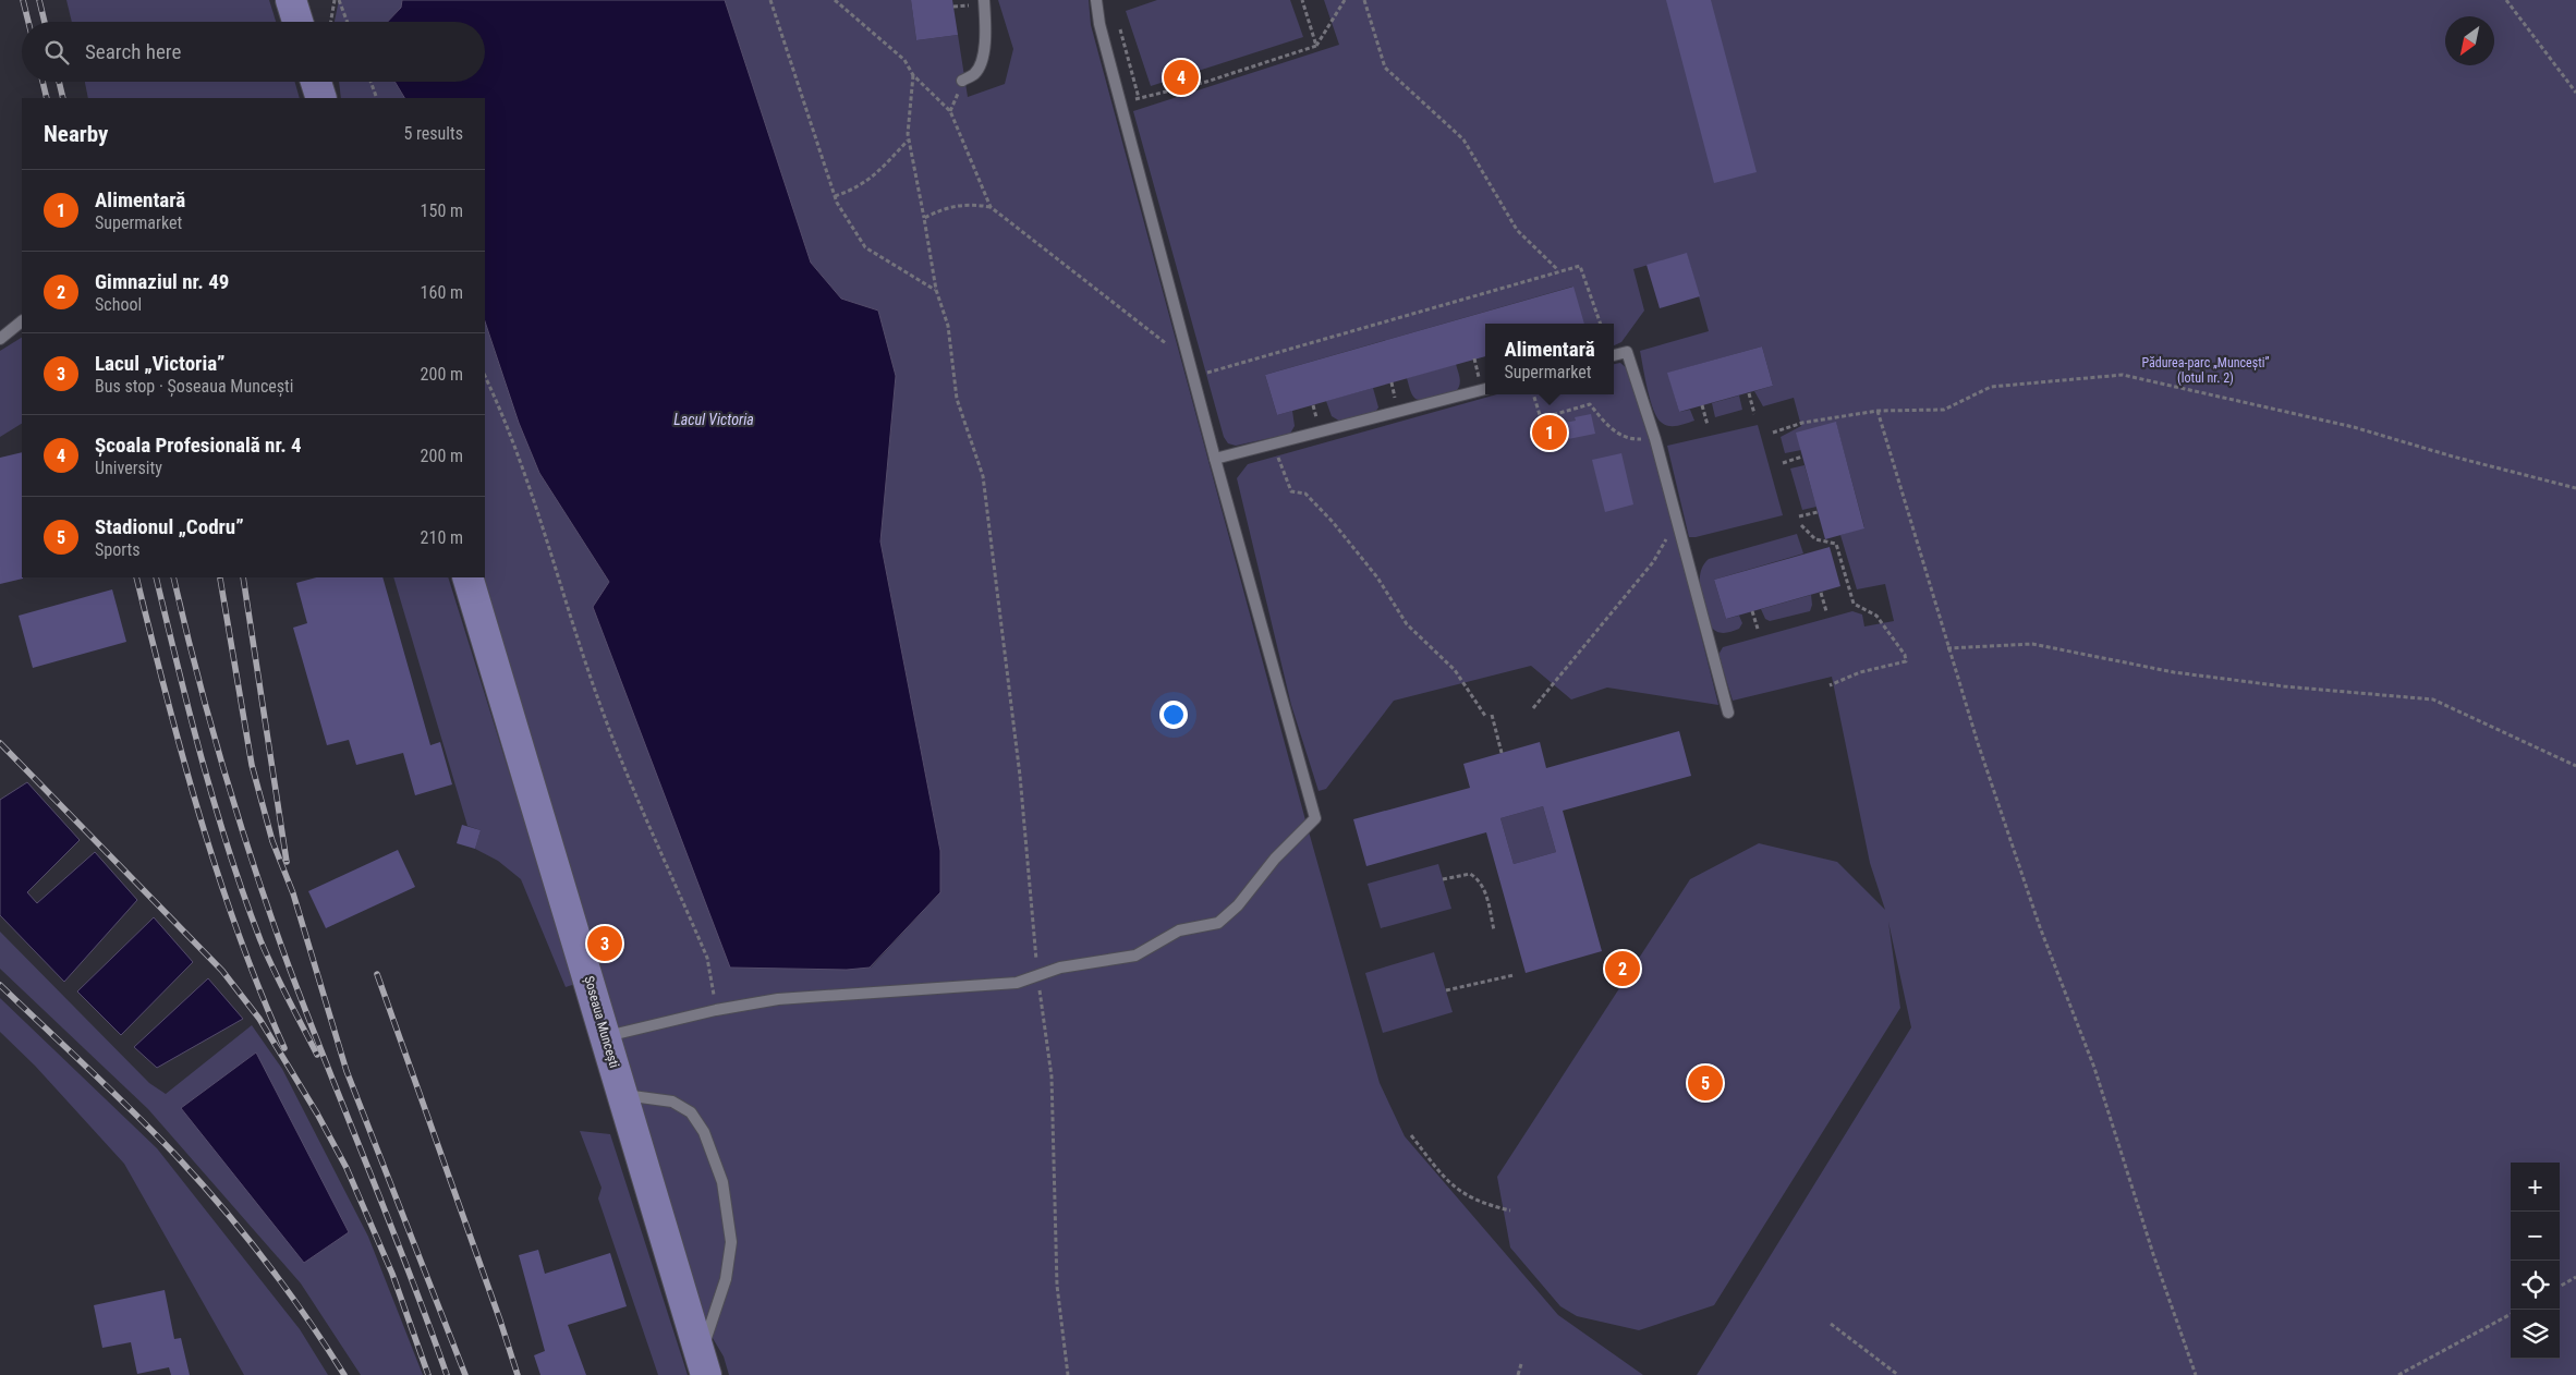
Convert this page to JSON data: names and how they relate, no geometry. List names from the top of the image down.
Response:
{
  "streets": {
    "main road": ["Șoseaua Muncești"]
  },
  "water": ["Lacul Victoria"],
  "parks": ["Pădurea-parc „Muncești” (lotul nr. 2)"],
  "north": "bottom left",
  "page": {
    "search": "Search here",
    "pins": [
      "4",
      "1",
      "3",
      "2",
      "5"
    ],
    "heading": ["Nearby", "5 results"],
    "list": [
      {
        "mark": "1",
        "name": "Alimentară",
        "note": "Supermarket",
        "value": "150 m"
      },
      {
        "mark": "2",
        "name": "Gimnaziul nr. 49",
        "note": "School",
        "value": "160 m"
      },
      {
        "mark": "3",
        "name": "Lacul „Victoria”",
        "note": "Bus stop · Șoseaua Muncești",
        "value": "200 m"
      },
      {
        "mark": "4",
        "name": "Școala Profesională nr. 4",
        "note": "University",
        "value": "200 m"
      },
      {
        "mark": "5",
        "name": "Stadionul „Codru”",
        "note": "Sports",
        "value": "210 m"
      }
    ],
    "popup": ["Alimentară", "Supermarket"],
    "map_buttons": ["+", "−"]
  }
}
